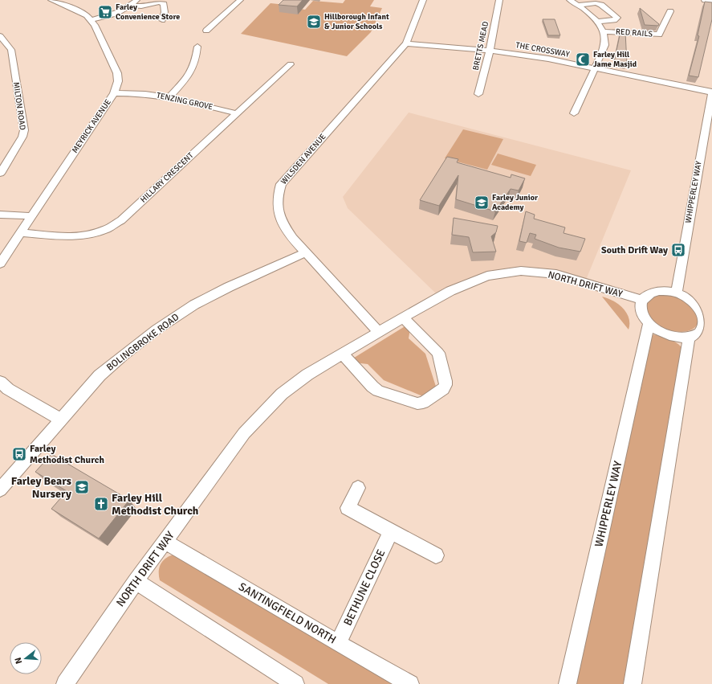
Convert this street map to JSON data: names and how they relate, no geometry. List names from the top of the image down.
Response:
{
  "streets": {
    "street": [
      "RED RAILS",
      "BRETTS MEAD",
      "THE CROSSWAY",
      "TENZING GROVE",
      "MILTON ROAD",
      "MEYRICK AVENUE",
      "WILSDEN AVENUE",
      "HILLARY CRESCENT",
      "WHIPPERLEY WAY",
      "NORTH DRIFT WAY",
      "BOLINGBROKE ROAD",
      "BETHUNE CLOSE",
      "SANTINGFIELD NORTH"
    ]
  },
  "crossings": [
    ["RED RAILS", "THE CROSSWAY"],
    ["BRETTS MEAD", "THE CROSSWAY"],
    ["THE CROSSWAY", "WILSDEN AVENUE"],
    ["THE CROSSWAY", "WHIPPERLEY WAY"],
    ["TENZING GROVE", "MEYRICK AVENUE"],
    ["TENZING GROVE", "HILLARY CRESCENT"],
    ["MEYRICK AVENUE", "HILLARY CRESCENT"],
    ["WILSDEN AVENUE", "NORTH DRIFT WAY"],
    ["WILSDEN AVENUE", "BOLINGBROKE ROAD"],
    ["WHIPPERLEY WAY", "NORTH DRIFT WAY"],
    ["NORTH DRIFT WAY", "SANTINGFIELD NORTH"],
    ["BETHUNE CLOSE", "SANTINGFIELD NORTH"]
  ],
  "places": {
    "supermarket": ["Farley Convenience Store"],
    "school or university": ["Hillborough Infant & Junior Schools", "Farley Junior Academy", "Farley Bears Nursery"],
    "mosque": ["Farley Hill Jame Masjid"],
    "bus stop": ["South Drift Way", "Farley Methodist Church"],
    "church": ["Farley Hill Methodist Church"]
  },
  "north": "left"
}
